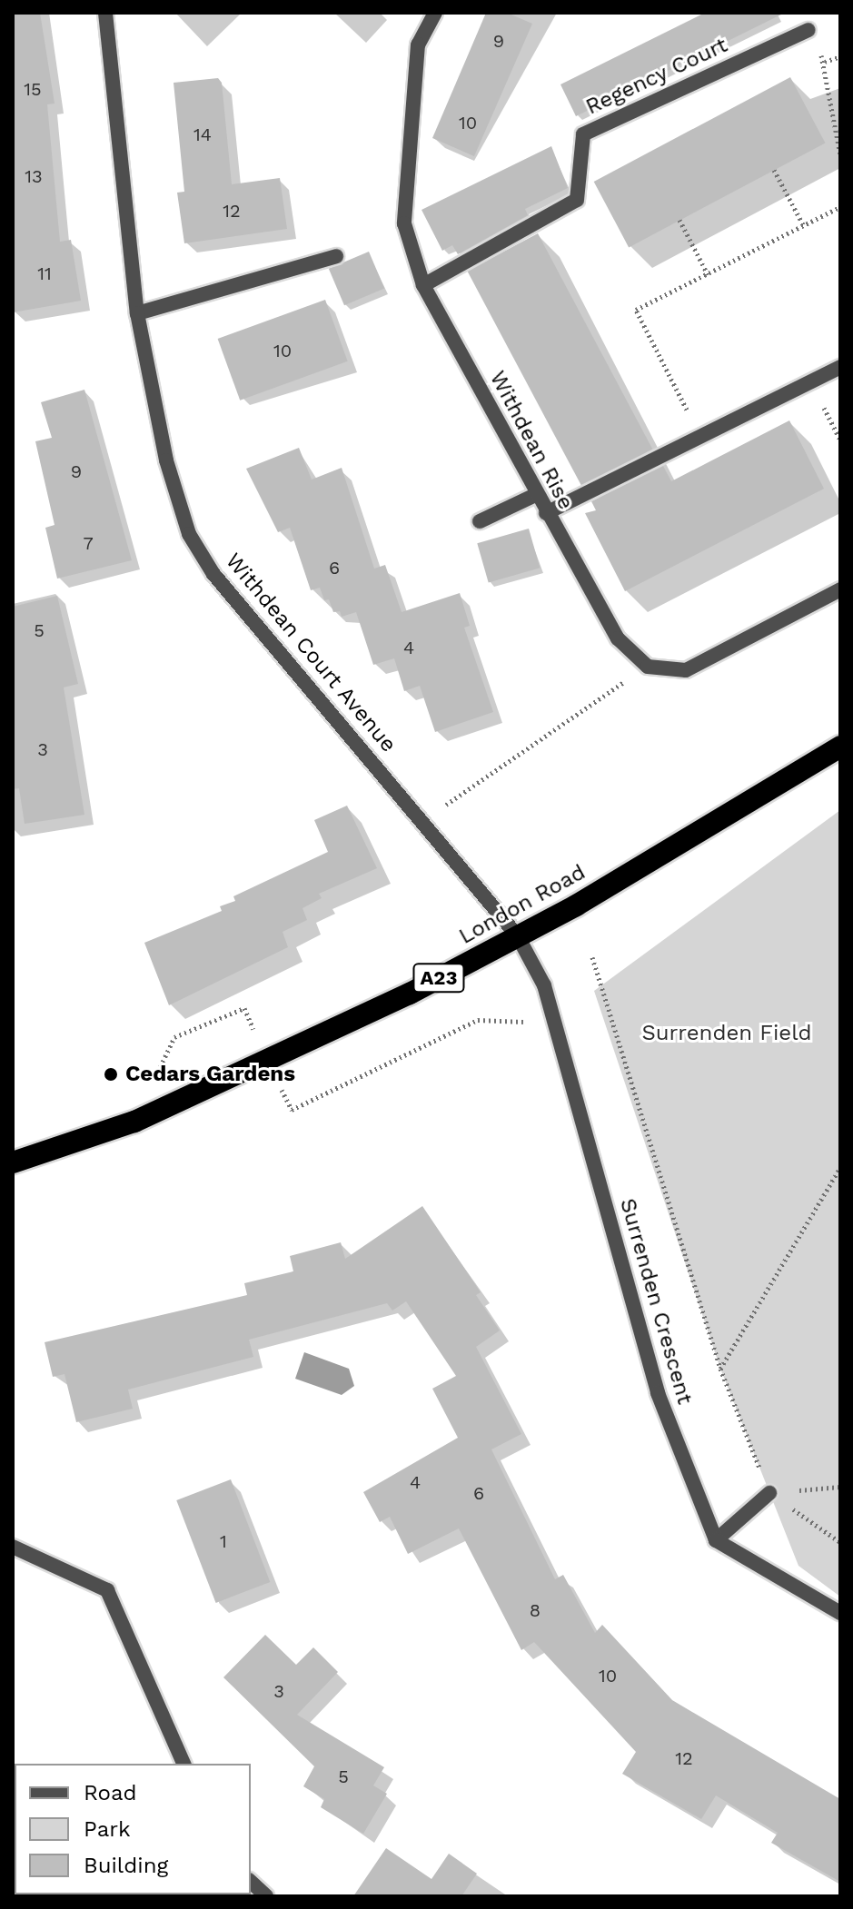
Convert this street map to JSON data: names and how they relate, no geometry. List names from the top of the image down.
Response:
{
  "streets": {
    "highway": ["London Road", "A23"],
    "street": [
      "Regency Court",
      "Withdean Rise",
      "Withdean Court Avenue",
      "Surrenden Crescent"
    ]
  },
  "crossings": [
    ["Regency Court", "Withdean Rise"],
    ["Withdean Court Avenue", "London Road"],
    ["Withdean Court Avenue", "Surrenden Crescent"],
    ["London Road", "Surrenden Crescent"]
  ],
  "parks": ["Surrenden Field"],
  "places": ["Cedars Gardens"],
  "house_numbers": [
    "9",
    "15",
    "10",
    "14",
    "13",
    "12",
    "11",
    "10",
    "9",
    "7",
    "6",
    "5",
    "4",
    "3",
    "4",
    "6",
    "1",
    "8",
    "10",
    "3",
    "12",
    "5"
  ],
  "legend": ["Road", "Park", "Building"]
}
